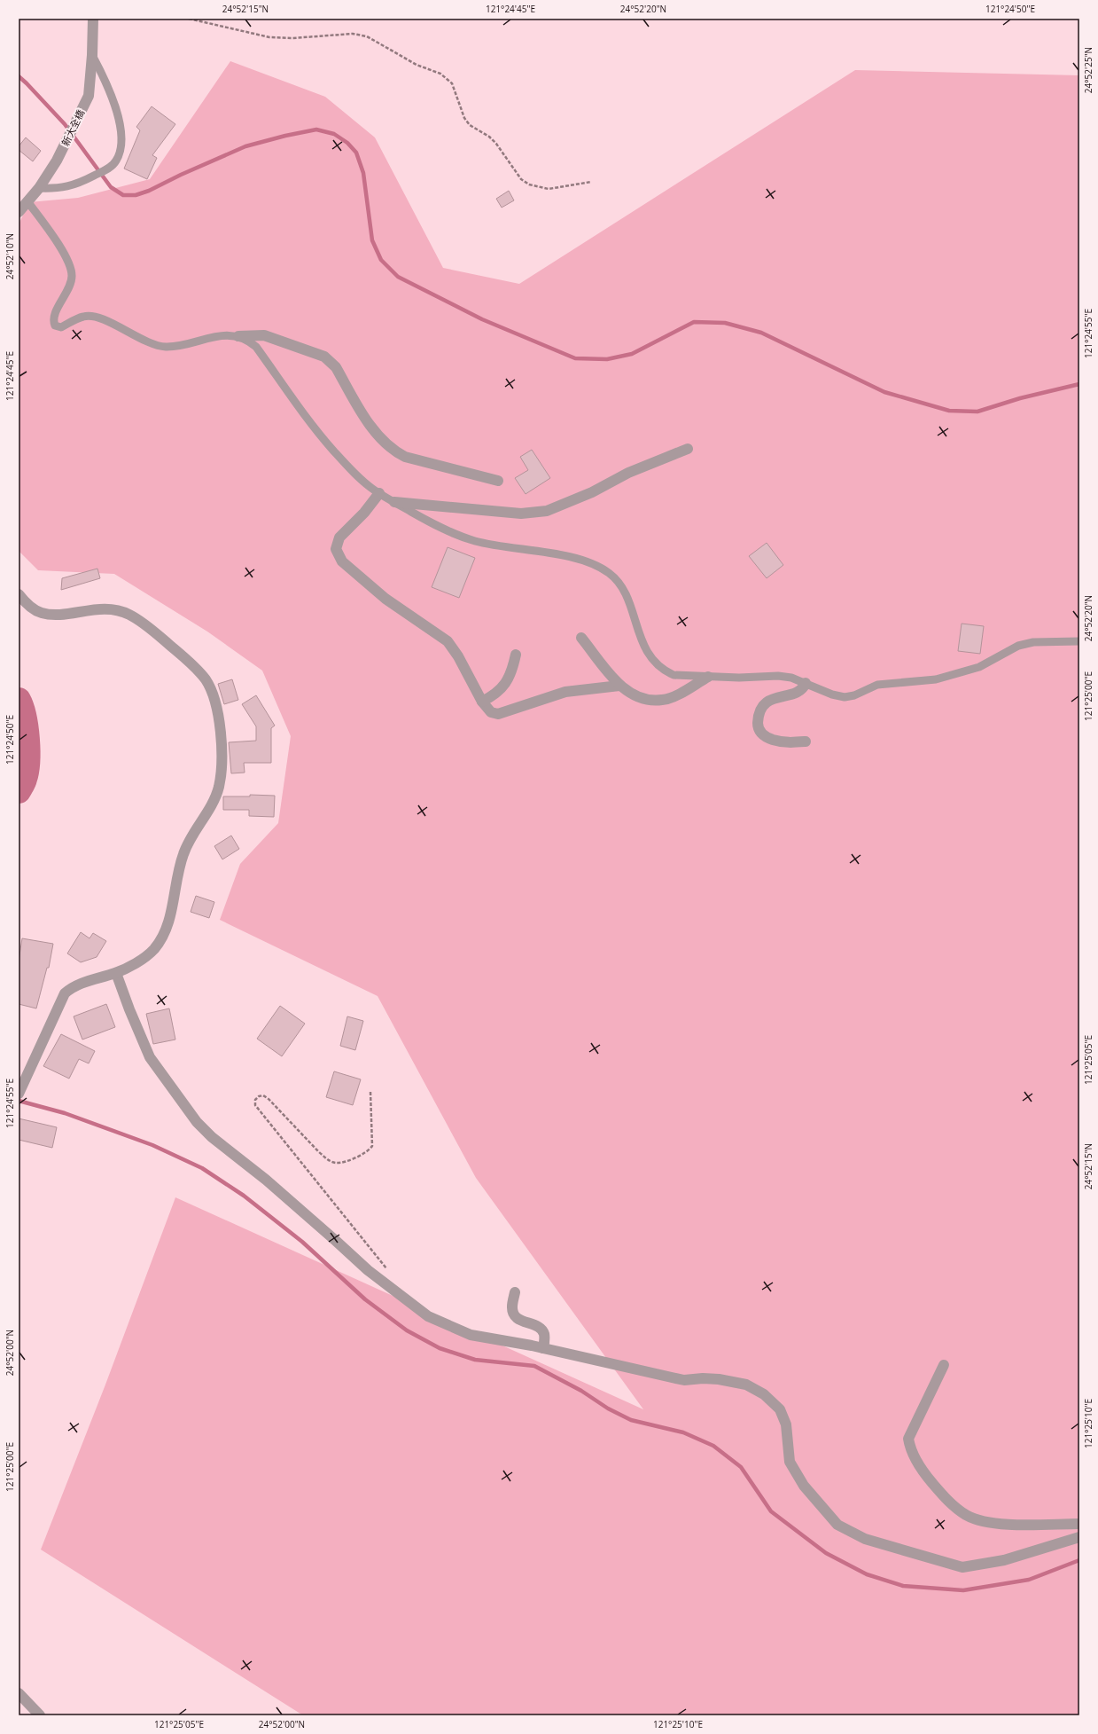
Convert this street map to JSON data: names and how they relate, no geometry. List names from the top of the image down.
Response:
{
  "streets": {
    "street": ["新大全橋"]
  },
  "coordinates": [
    "24°52'15\"N",
    "121°24'45\"E",
    "24°52'20\"N",
    "121°24'50\"E",
    "24°52'25\"N",
    "24°52'10\"N",
    "121°24'55\"E",
    "121°25'00\"E",
    "121°25'05\"E",
    "24°52'00\"N",
    "121°25'10\"E"
  ]
}
